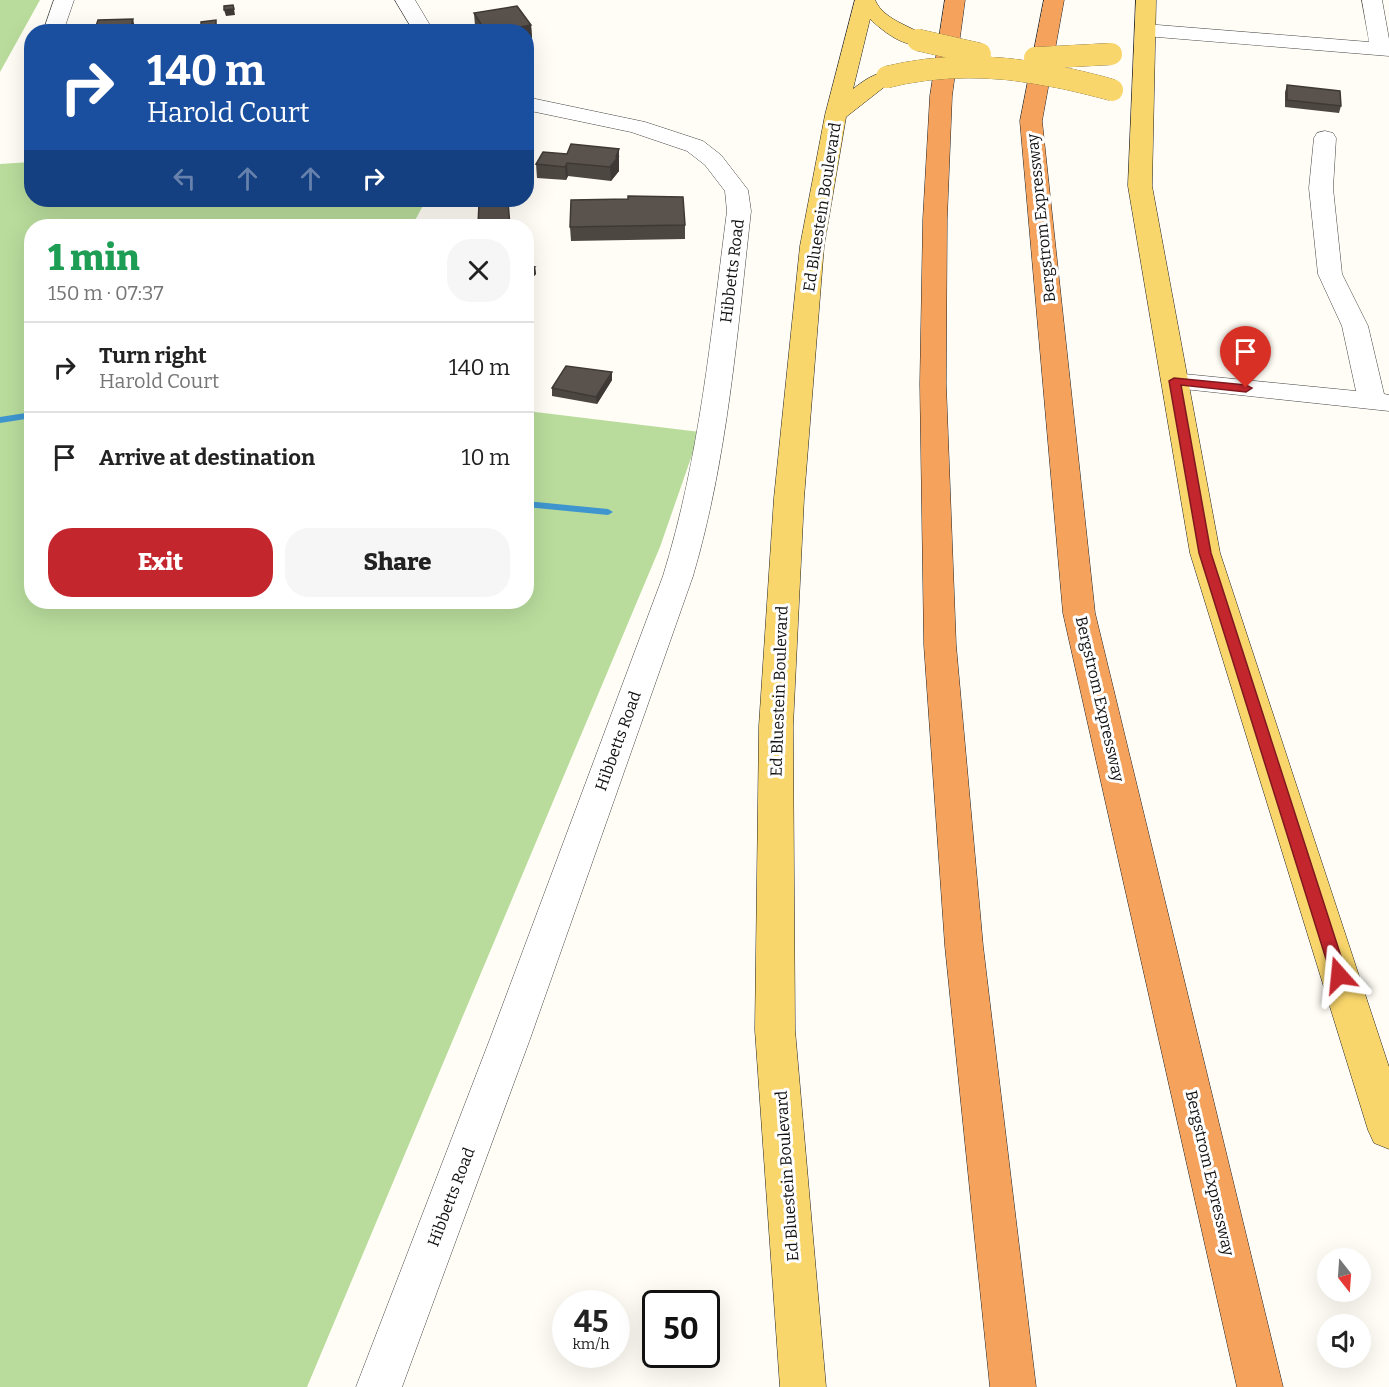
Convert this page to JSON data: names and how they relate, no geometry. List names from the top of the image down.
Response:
{
  "streets": {
    "highway": ["Bergstrom Expressway"],
    "main road": ["Ed Bluestein Boulevard"],
    "street": ["Hibbetts Road"]
  },
  "north": "bottom",
  "page": {
    "turn": ["140 m", "Harold Court"],
    "heading": ["1 min", "150 m · 07:37"],
    "list": [
      {
        "name": "Turn right",
        "note": "Harold Court",
        "value": "140 m"
      },
      {
        "name": "Arrive at destination",
        "value": "10 m"
      }
    ],
    "buttons": ["Exit", "Share"],
    "speed": "45 km/h",
    "limit": "50"
  }
}
